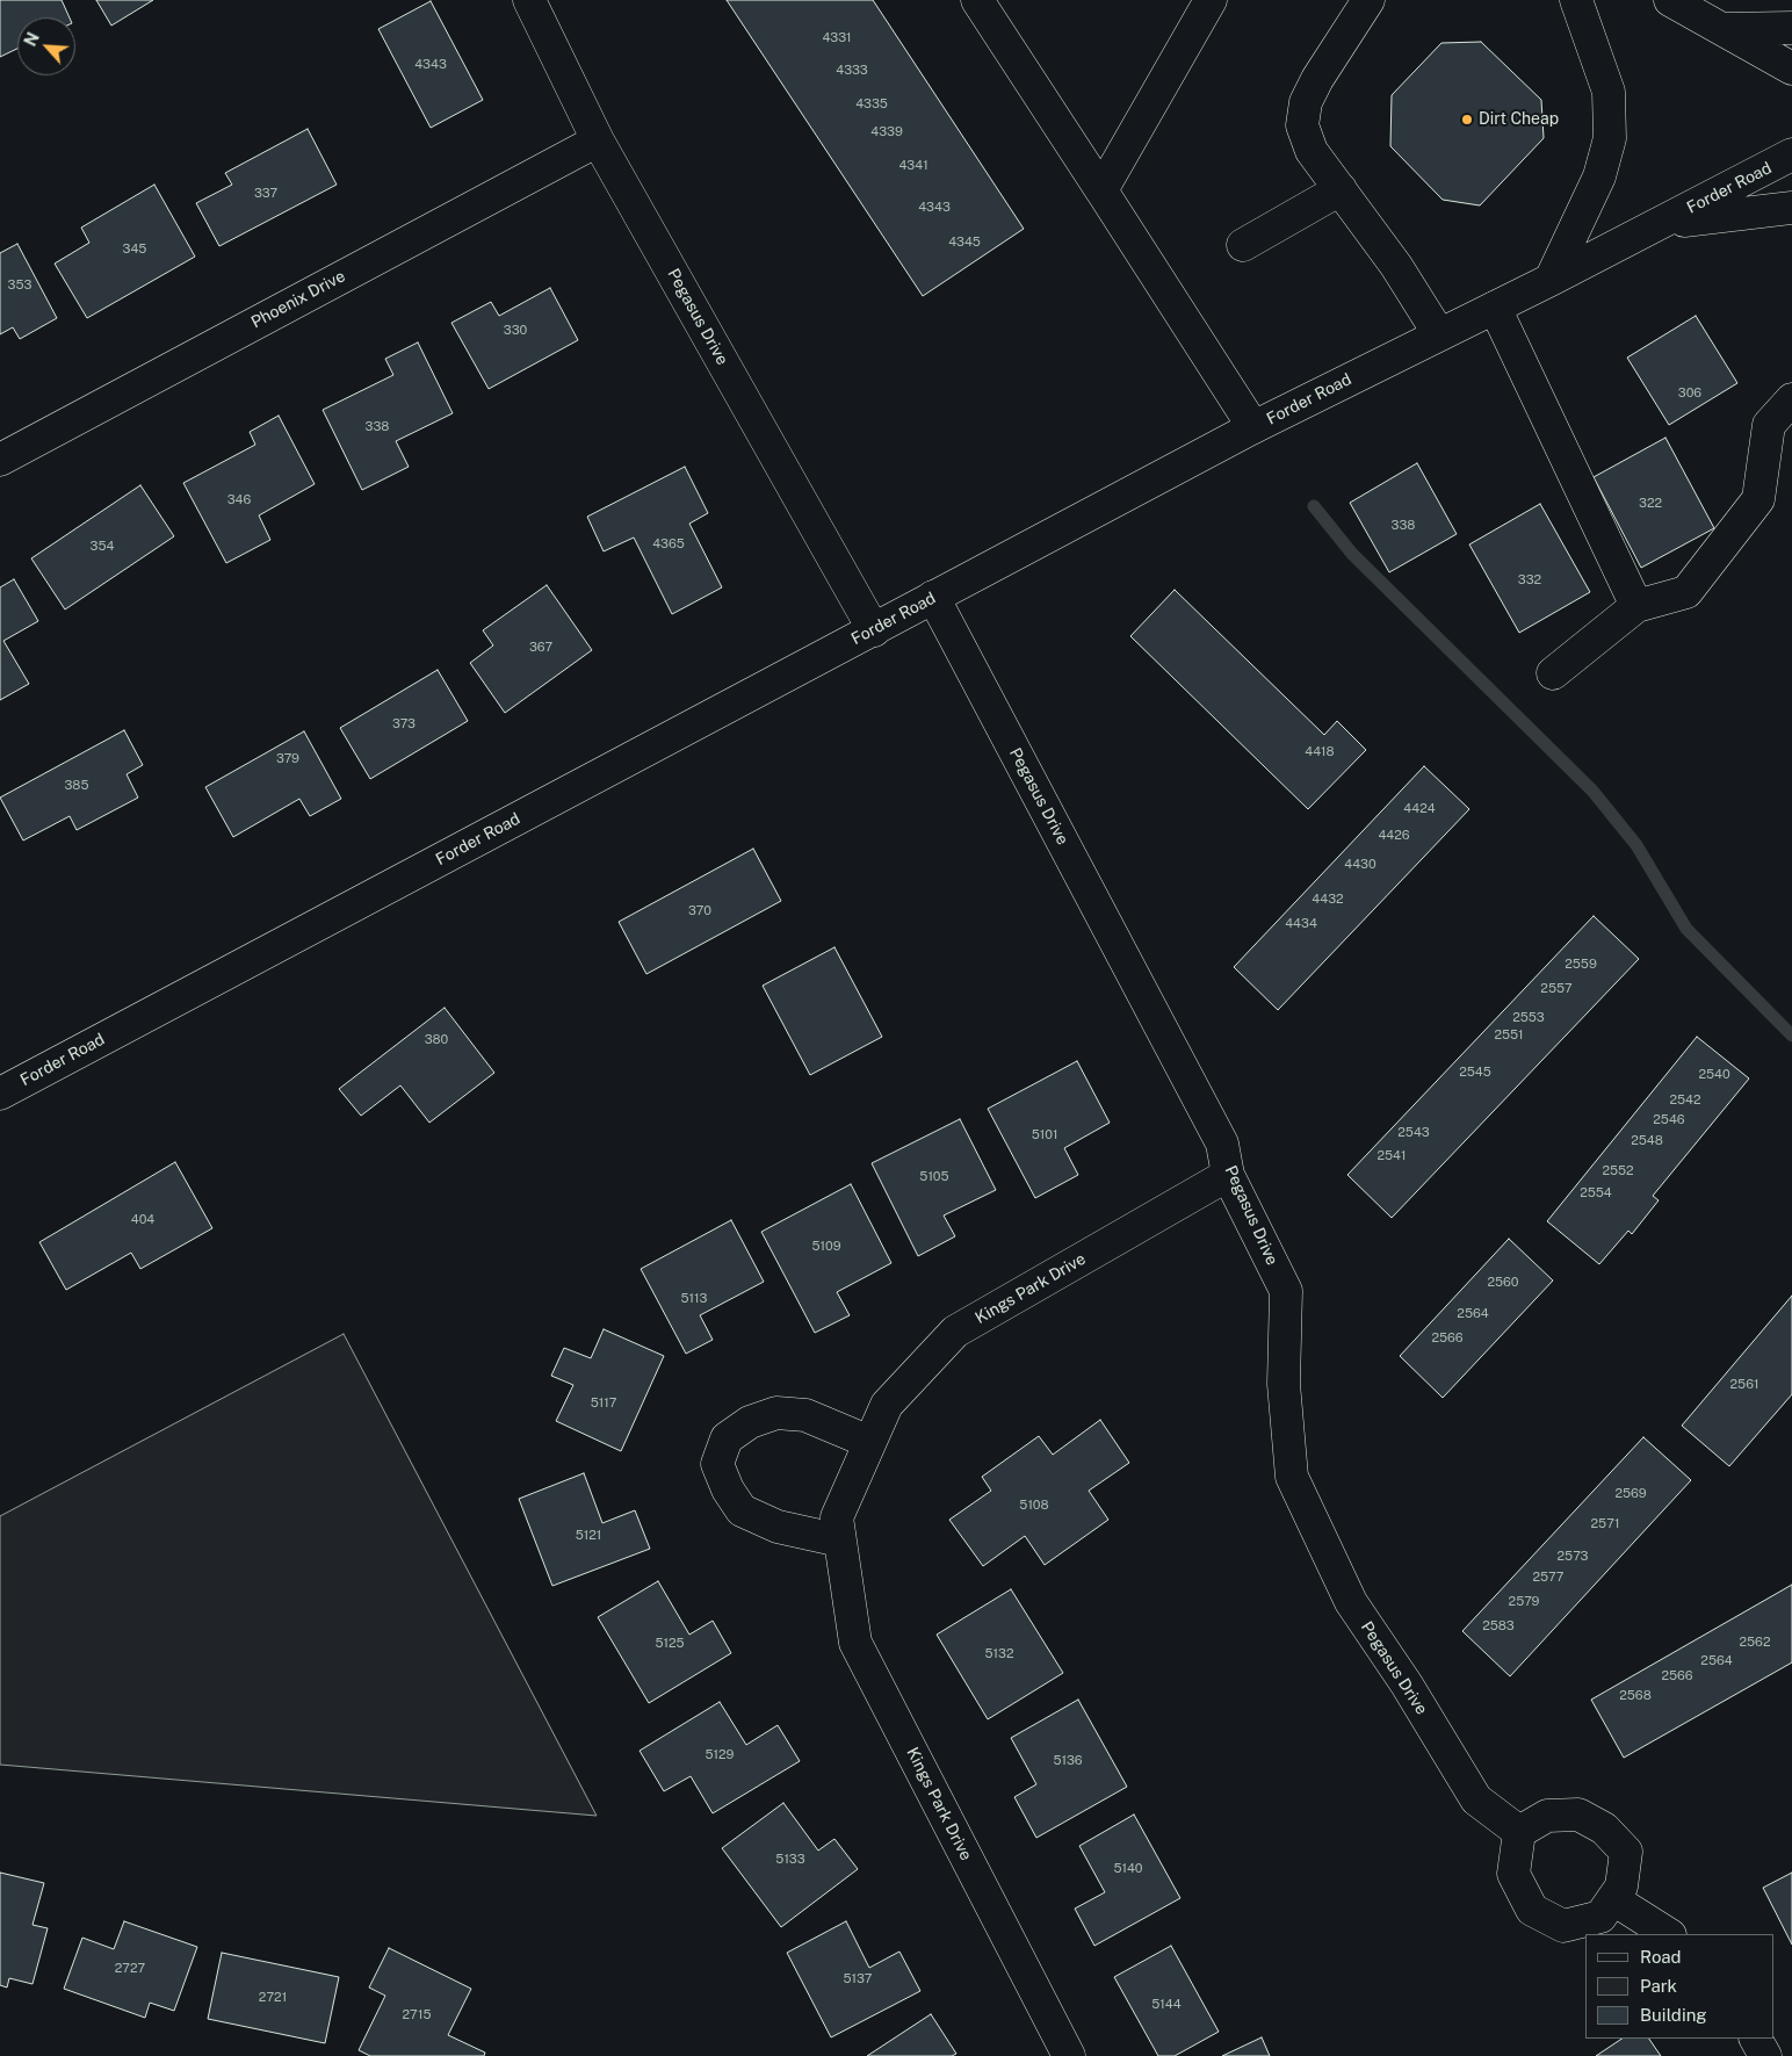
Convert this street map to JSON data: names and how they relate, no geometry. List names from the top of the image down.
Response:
{
  "streets": {
    "street": [
      "Forder Road",
      "Phoenix Drive",
      "Pegasus Drive",
      "Kings Park Drive"
    ]
  },
  "crossings": [
    ["Forder Road", "Pegasus Drive"],
    ["Phoenix Drive", "Pegasus Drive"],
    ["Pegasus Drive", "Kings Park Drive"]
  ],
  "places": ["Dirt Cheap"],
  "house_numbers": [
    "4331",
    "4343",
    "4333",
    "4335",
    "4339",
    "4341",
    "337",
    "4343",
    "4345",
    "345",
    "353",
    "330",
    "306",
    "338",
    "346",
    "322",
    "338",
    "4365",
    "354",
    "332",
    "367",
    "373",
    "4418",
    "379",
    "385",
    "4424",
    "4426",
    "4430",
    "4432",
    "370",
    "4434",
    "2559",
    "2557",
    "2553",
    "2551",
    "380",
    "2545",
    "2540",
    "2542",
    "2546",
    "2543",
    "5101",
    "2548",
    "2541",
    "2552",
    "5105",
    "2554",
    "404",
    "5109",
    "2560",
    "5113",
    "2564",
    "2566",
    "2561",
    "5117",
    "2569",
    "5108",
    "2571",
    "5121",
    "2573",
    "2577",
    "2579",
    "2583",
    "2562",
    "5125",
    "5132",
    "2564",
    "2566",
    "2568",
    "5129",
    "5136",
    "5133",
    "5140",
    "2727",
    "5137",
    "2721",
    "5144",
    "2715"
  ],
  "legend": ["Road", "Park", "Building"],
  "north": "top left"
}
